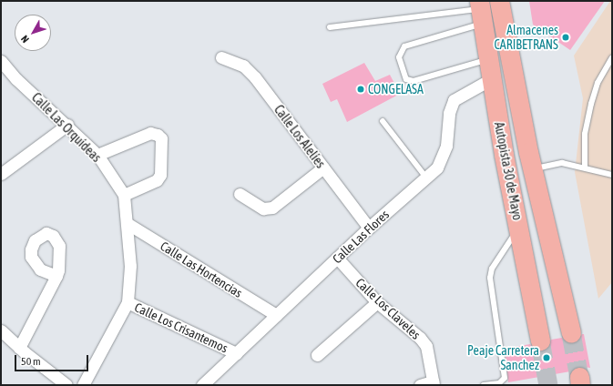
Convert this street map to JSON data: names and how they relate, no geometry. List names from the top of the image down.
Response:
{
  "streets": {
    "highway": ["Autopista 30 de Mayo"],
    "street": [
      "Calle Las Orquídeas",
      "Calle Los Alelíes",
      "Calle Las Flores",
      "Calle Las Hortencias",
      "Calle Los Claveles",
      "Calle Los Crisantemos"
    ]
  },
  "crossings": [
    ["Calle Las Orquídeas", "Calle Las Hortencias"],
    ["Calle Las Orquídeas", "Calle Los Crisantemos"],
    ["Calle Los Alelíes", "Calle Las Flores"],
    ["Autopista 30 de Mayo", "Calle Las Flores"],
    ["Calle Las Flores", "Calle Las Hortencias"],
    ["Calle Las Flores", "Calle Los Claveles"],
    ["Calle Las Flores", "Calle Los Crisantemos"]
  ],
  "places": ["Almacenes CARIBETRANS", "CONGELASA", "Peaje Carretera Sanchez"],
  "scale_bar": "50 m",
  "north": "bottom left"
}
